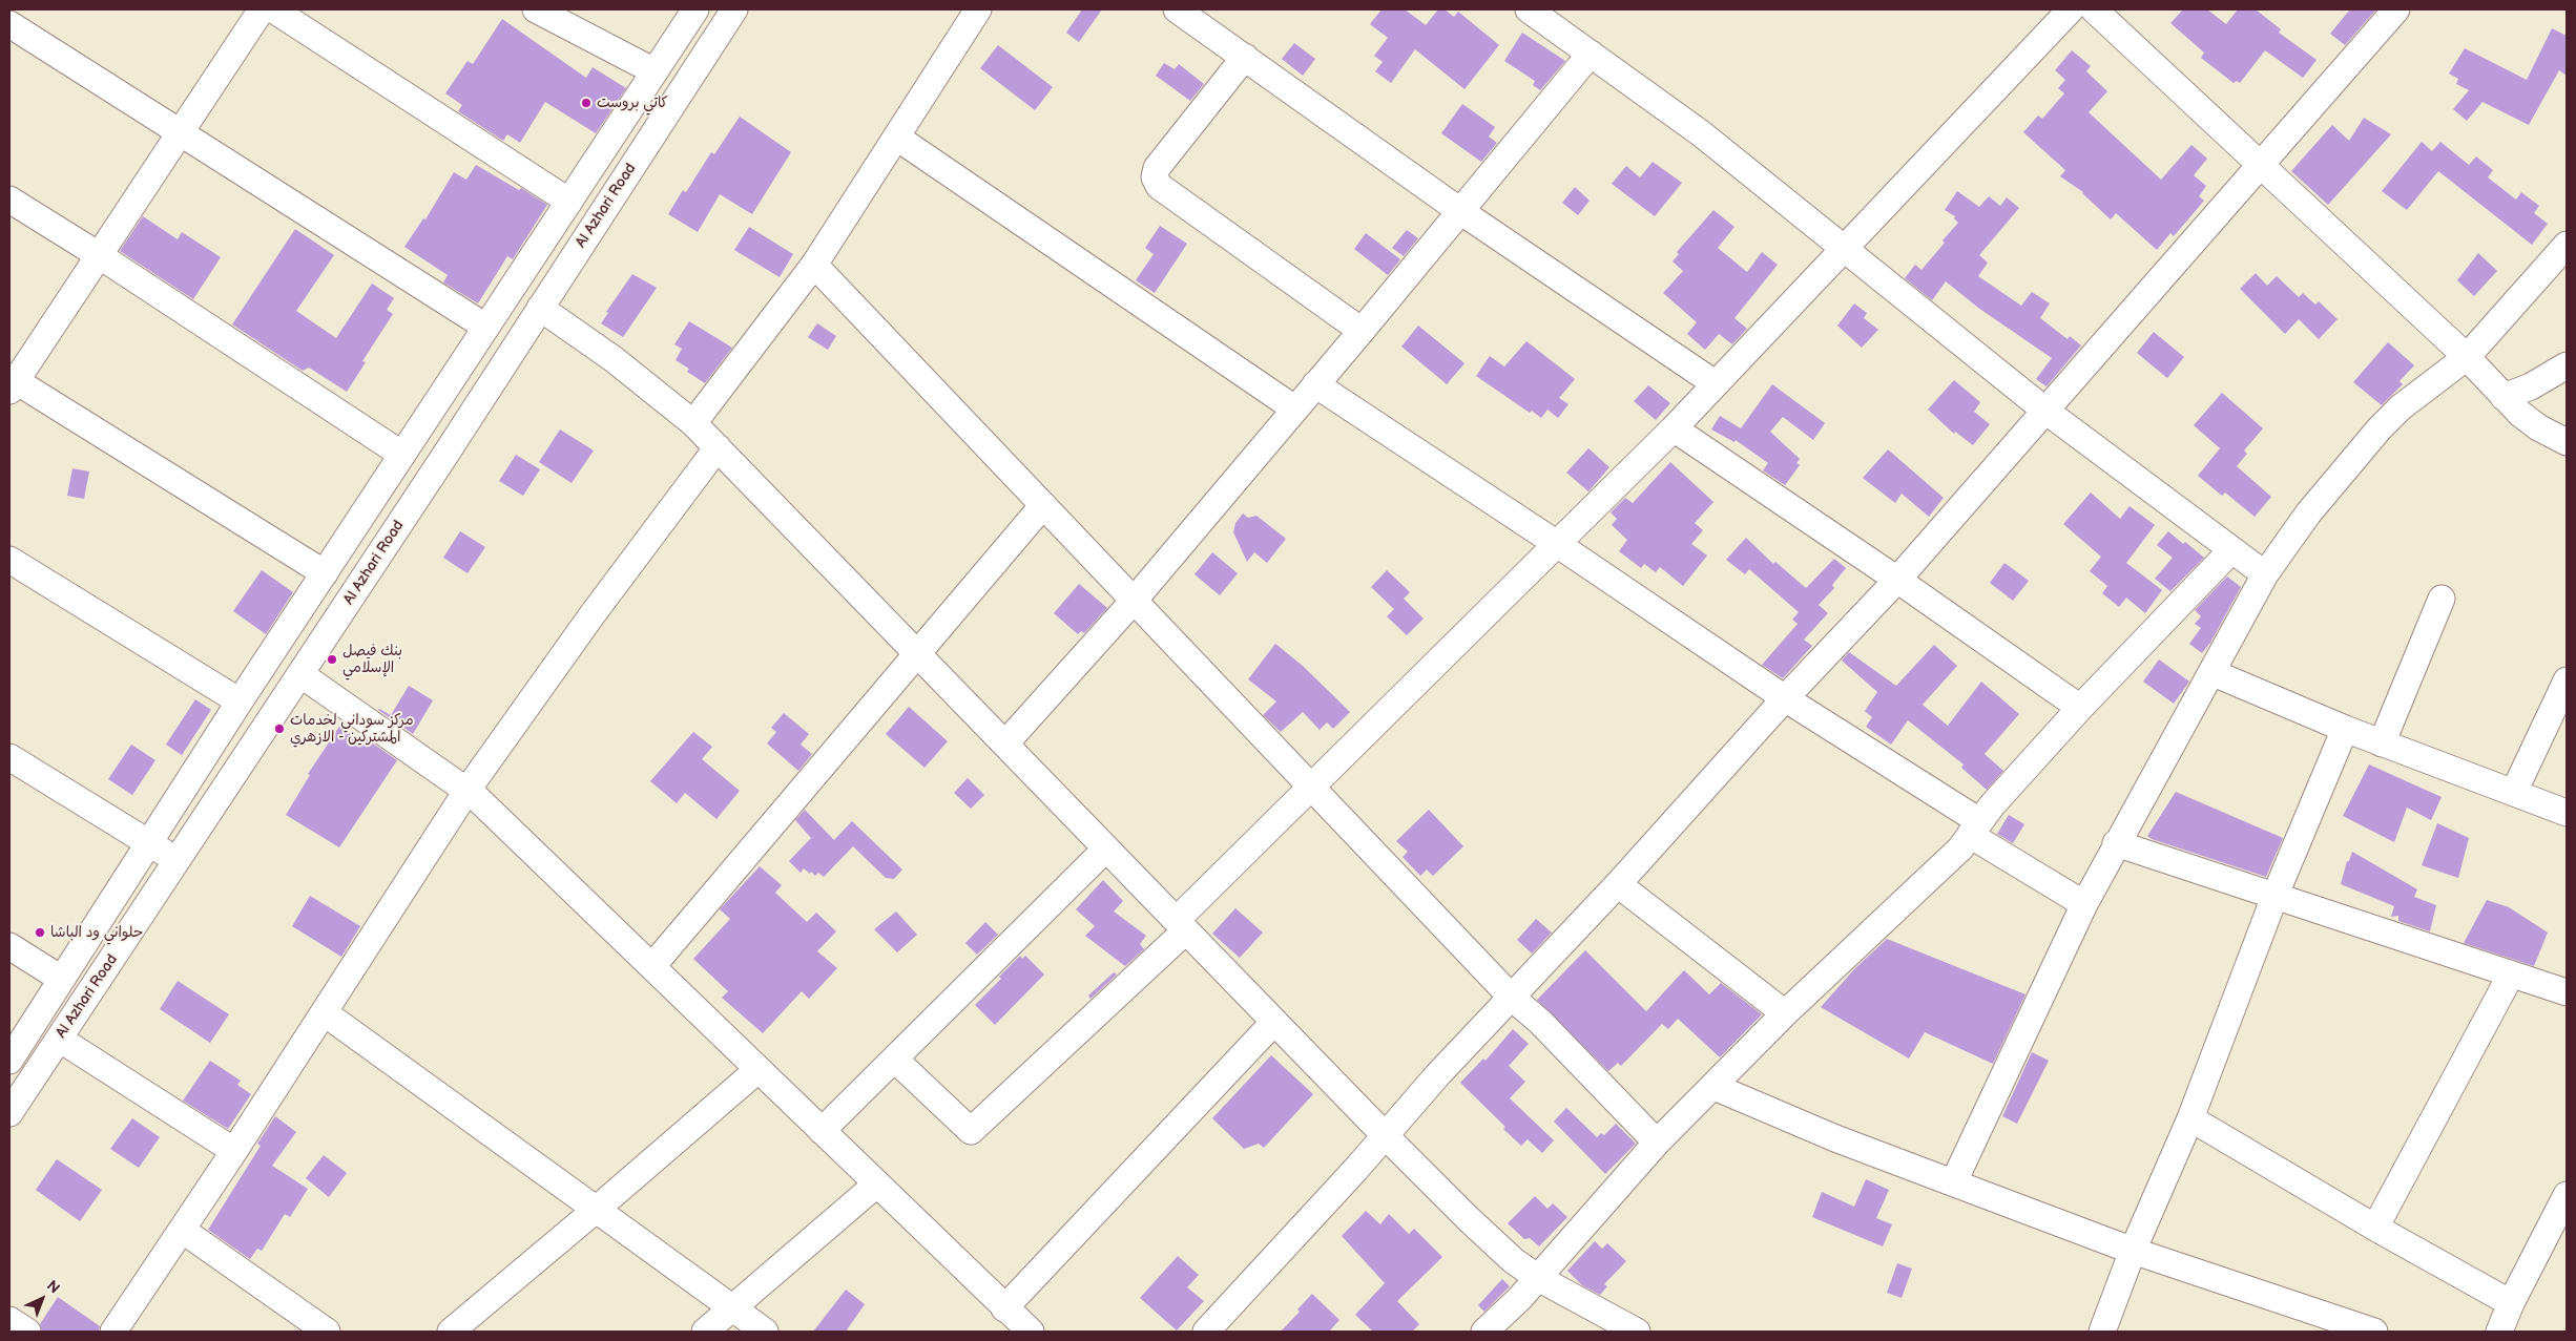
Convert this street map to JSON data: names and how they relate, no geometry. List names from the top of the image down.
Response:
{
  "streets": {
    "street": ["Al Azhari Road"]
  },
  "places": [
    "كاتي بروست",
    "بنك فيصل الإسلامي",
    "مركز سوداني لخدمات المشتركين - الازهري",
    "حلواني ود الباشا"
  ],
  "north": "top right"
}
